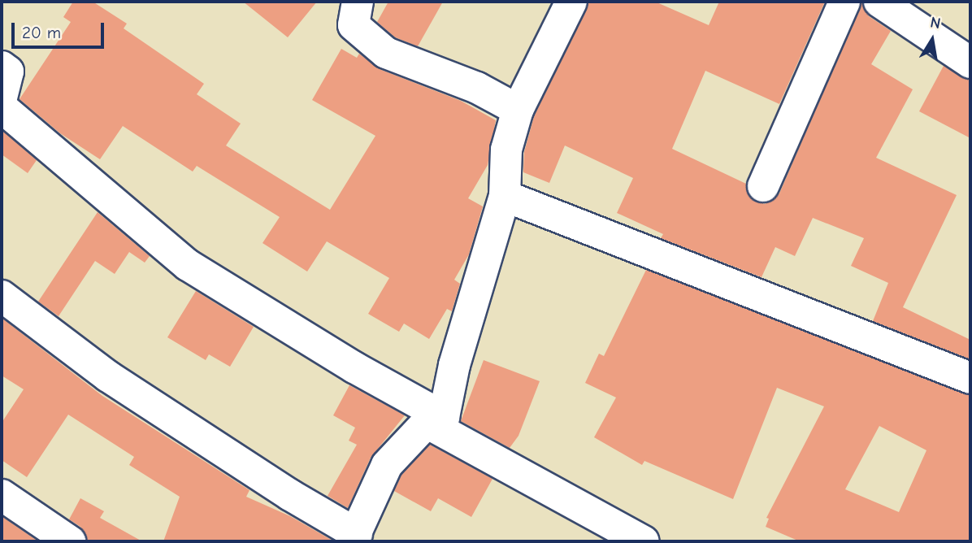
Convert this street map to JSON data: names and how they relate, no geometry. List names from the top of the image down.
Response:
{
  "scale_bar": "20 m",
  "north": "top"
}
